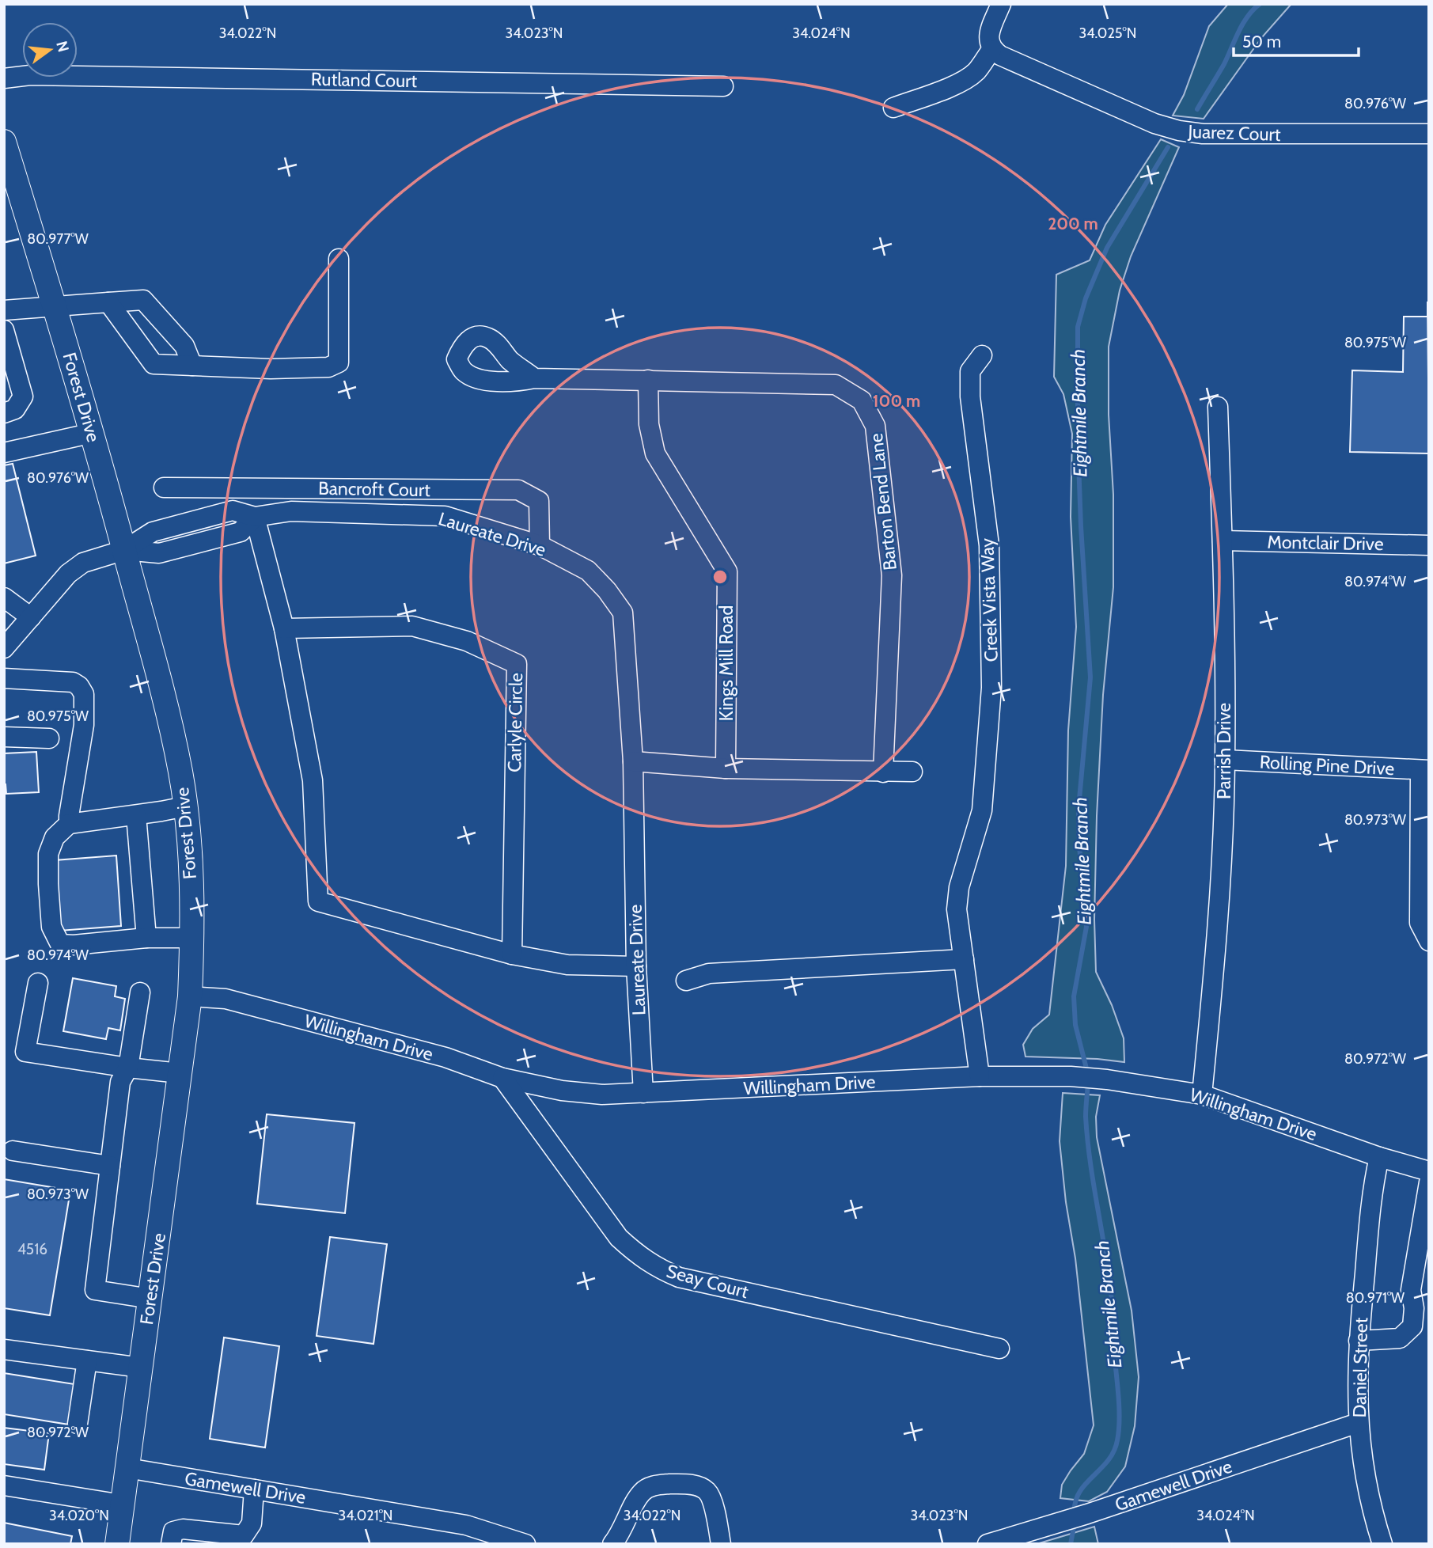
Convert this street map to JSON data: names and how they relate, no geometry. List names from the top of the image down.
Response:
{
  "streets": {
    "main road": ["Forest Drive"],
    "street": [
      "Rutland Court",
      "Juarez Court",
      "Bancroft Court",
      "Barton Bend Lane",
      "Laureate Drive",
      "Montclair Drive",
      "Creek Vista Way",
      "Kings Mill Road",
      "Carlyle Circle",
      "Parrish Drive",
      "Rolling Pine Drive",
      "Willingham Drive",
      "Seay Court",
      "Daniel Street",
      "Gamewell Drive"
    ]
  },
  "crossings": [
    ["Forest Drive", "Willingham Drive"],
    ["Forest Drive", "Gamewell Drive"],
    ["Bancroft Court", "Laureate Drive"],
    ["Barton Bend Lane", "Kings Mill Road"],
    ["Laureate Drive", "Willingham Drive"],
    ["Montclair Drive", "Parrish Drive"],
    ["Creek Vista Way", "Willingham Drive"],
    ["Parrish Drive", "Rolling Pine Drive"],
    ["Parrish Drive", "Willingham Drive"],
    ["Willingham Drive", "Seay Court"],
    ["Willingham Drive", "Daniel Street"],
    ["Daniel Street", "Gamewell Drive"]
  ],
  "water": ["Eightmile Branch"],
  "house_numbers": ["4516"],
  "scale_bar": "50 m",
  "north": "right",
  "coordinates": [
    "34.022°N",
    "34.023°N",
    "34.024°N",
    "34.025°N",
    "80.976°W",
    "80.977°W",
    "80.975°W",
    "80.974°W",
    "80.973°W",
    "80.972°W",
    "80.971°W",
    "34.020°N",
    "34.021°N"
  ],
  "rings": ["200 m", "100 m"]
}
